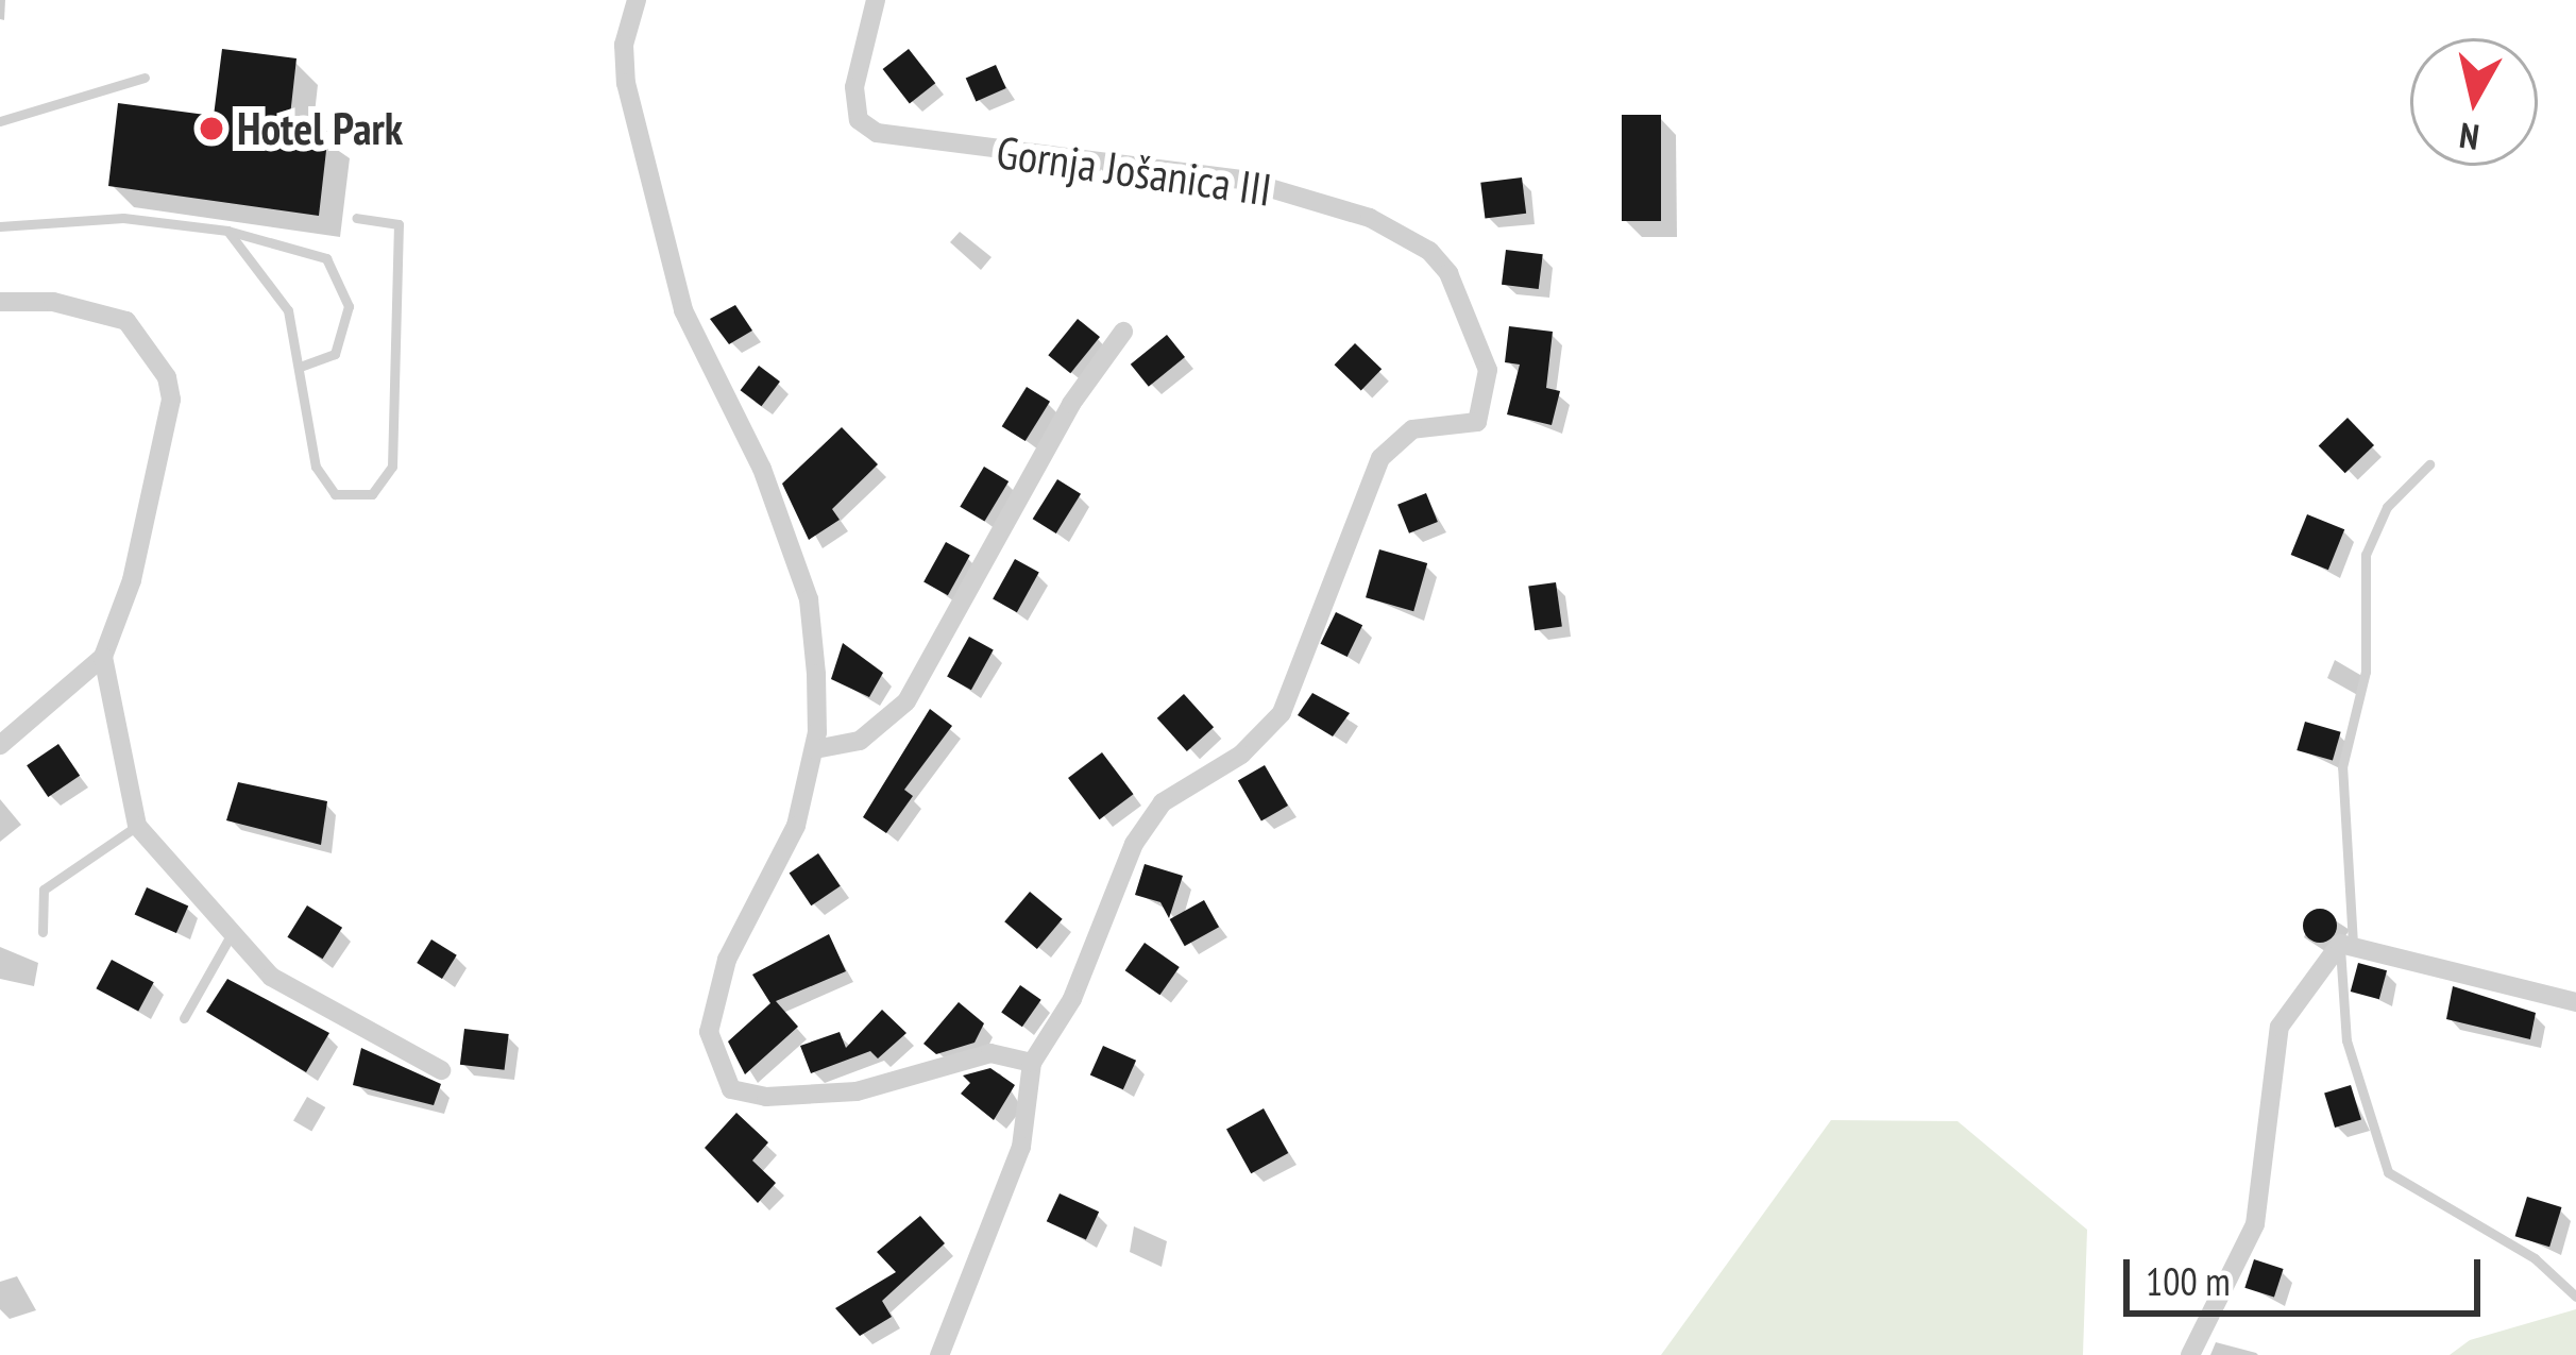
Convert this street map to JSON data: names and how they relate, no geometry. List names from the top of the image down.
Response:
{
  "streets": {
    "street": ["Gornja Jošanica III"]
  },
  "places": ["Hotel Park"],
  "scale_bar": "100 m",
  "north": "bottom"
}
